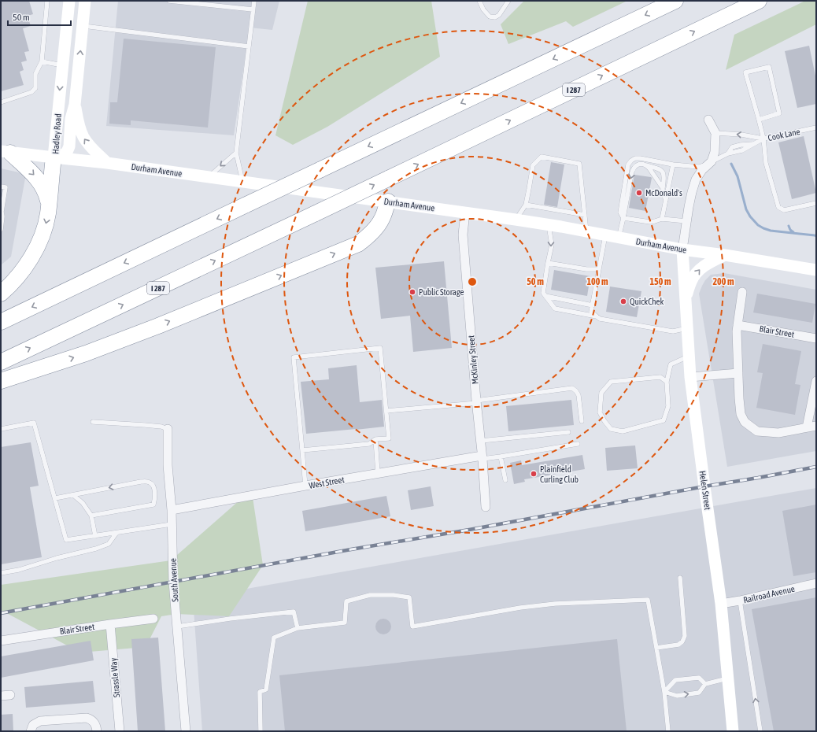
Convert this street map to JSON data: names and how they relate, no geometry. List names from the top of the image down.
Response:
{
  "streets": {
    "highway": ["I 287"],
    "main road": ["Hadley Road", "Durham Avenue", "Helen Street"],
    "street": [
      "Blair Street",
      "McKinley Street",
      "West Street",
      "South Avenue",
      "Railroad Avenue",
      "Strassle Way"
    ],
    "lane": ["Cook Lane"]
  },
  "crossings": [
    ["Hadley Road", "Durham Avenue"],
    ["Durham Avenue", "McKinley Street"],
    ["Durham Avenue", "Helen Street"],
    ["Blair Street", "Strassle Way"],
    ["McKinley Street", "West Street"],
    ["West Street", "South Avenue"],
    ["Helen Street", "Railroad Avenue"]
  ],
  "places": [
    "McDonald's",
    "Public Storage",
    "QuickChek",
    "Plainfield Curling Club"
  ],
  "scale_bar": "50 m",
  "rings": [
    "50 m",
    "100 m",
    "150 m",
    "200 m"
  ]
}
